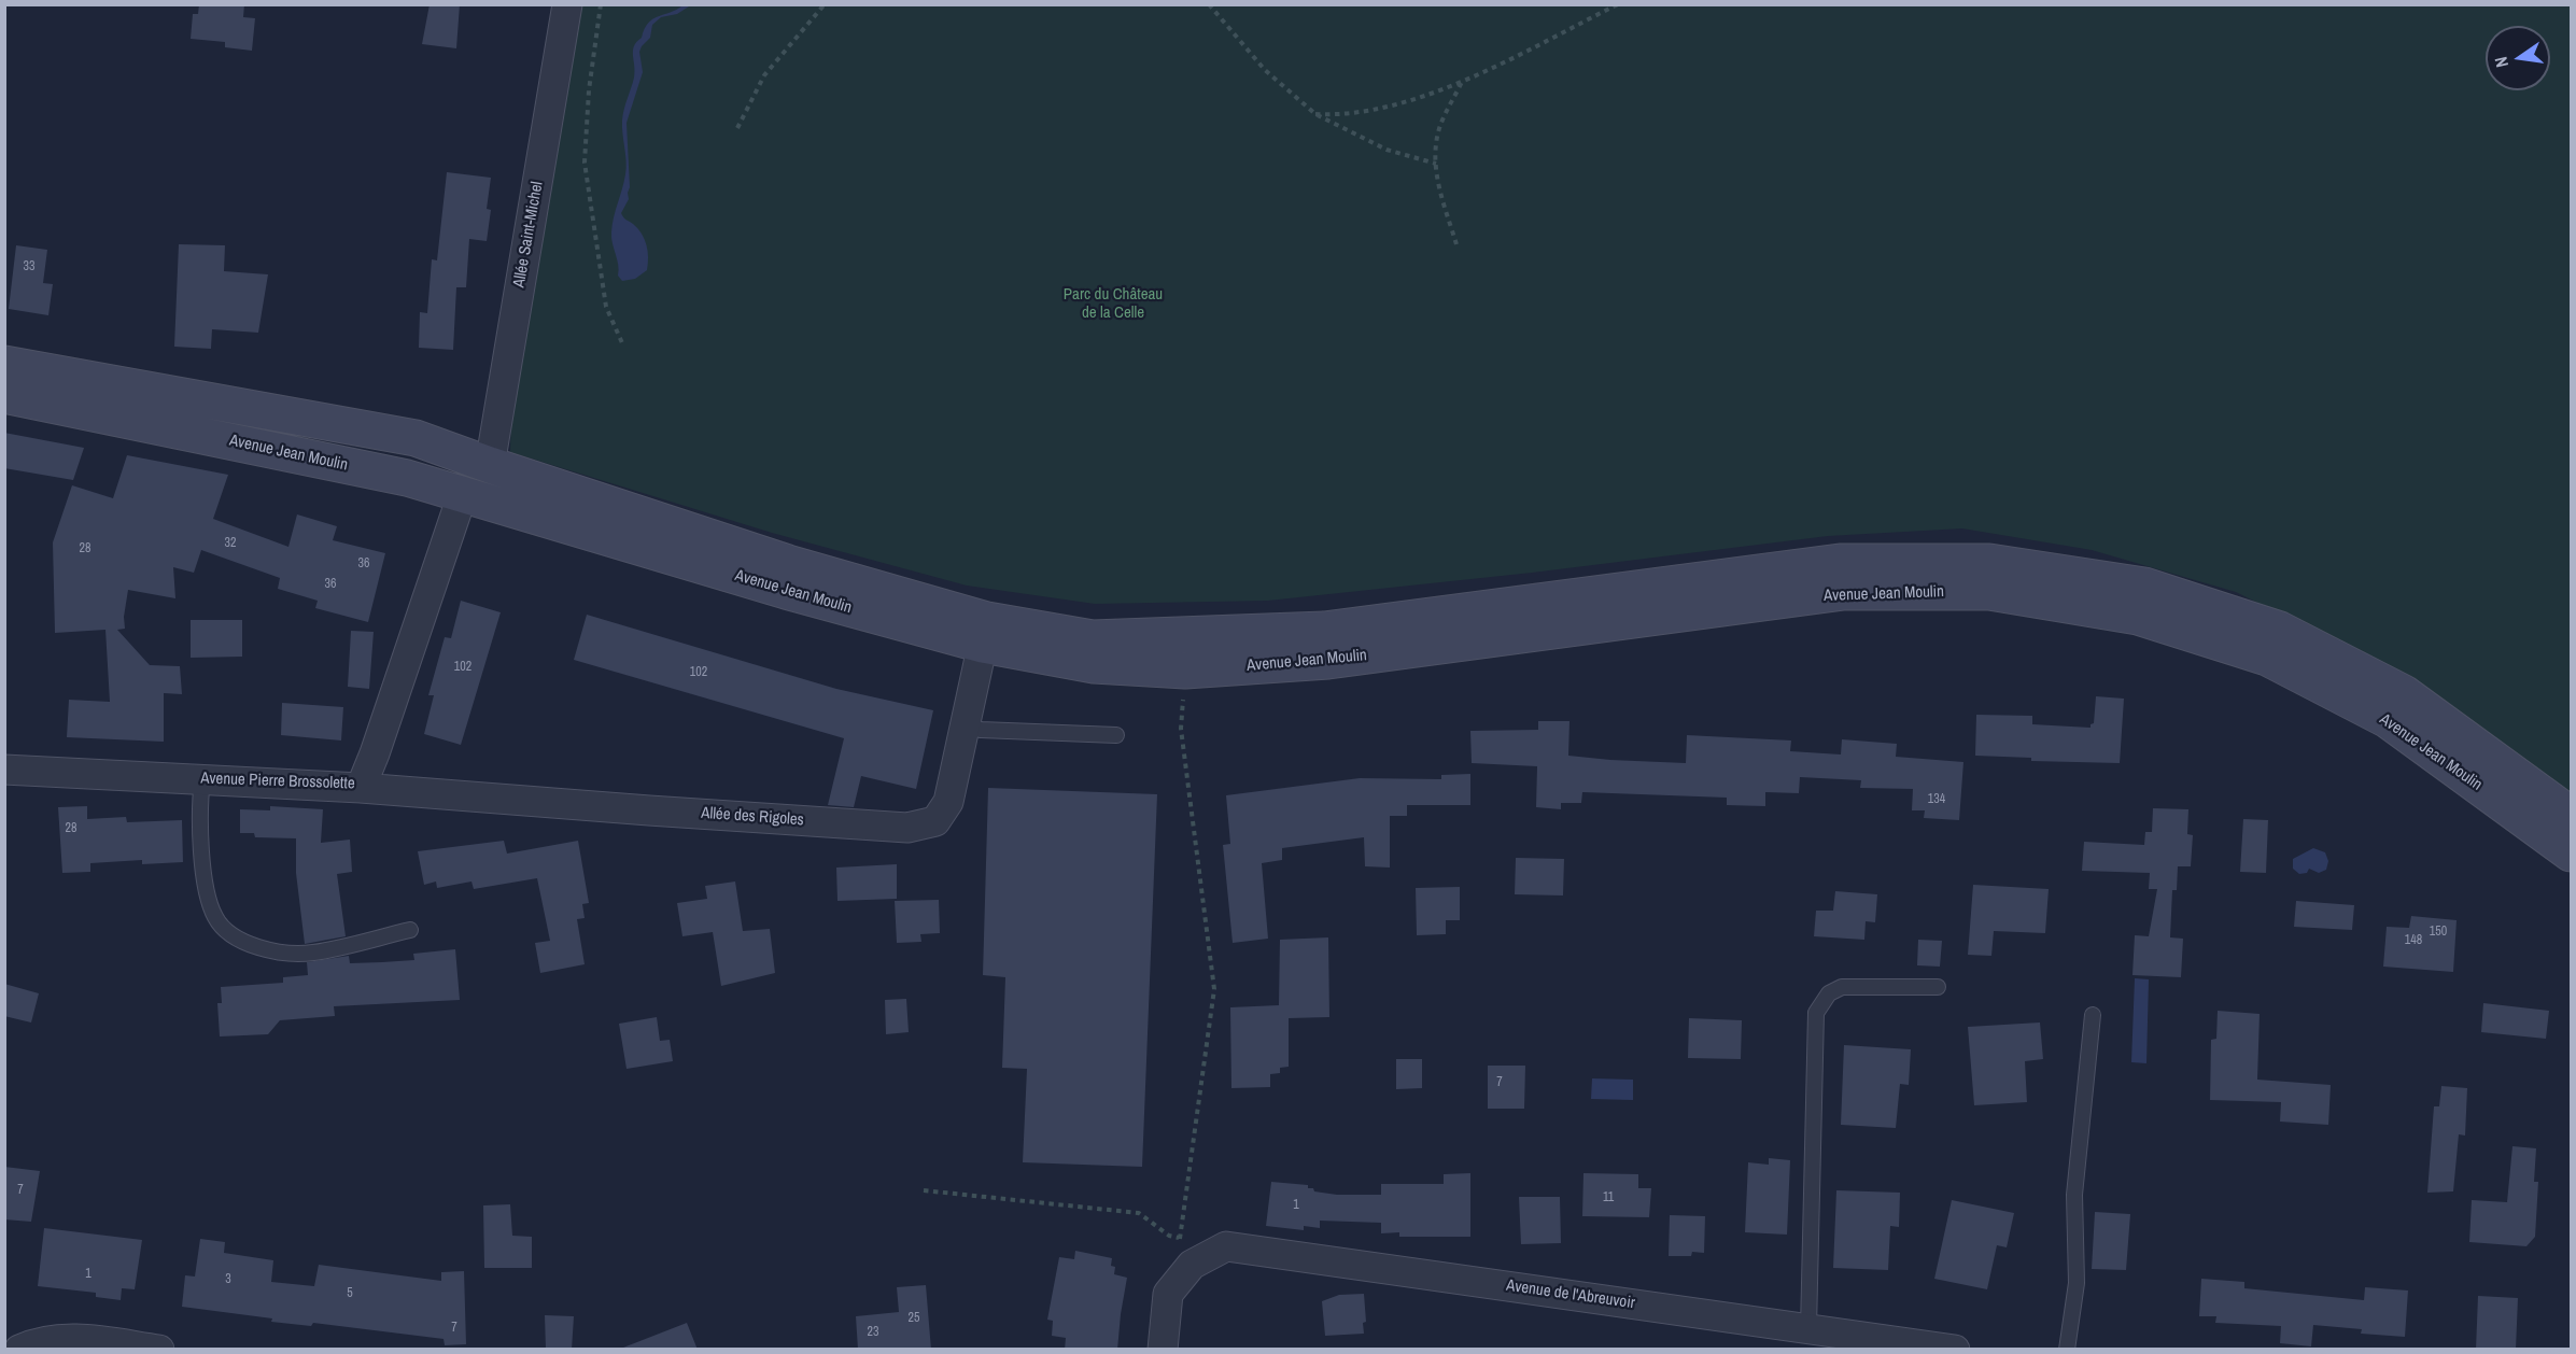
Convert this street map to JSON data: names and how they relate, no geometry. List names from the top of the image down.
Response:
{
  "streets": {
    "main road": ["Avenue Jean Moulin"],
    "street": [
      "Allée Saint-Michel",
      "Avenue Pierre Brossolette",
      "Allée des Rigoles",
      "Avenue de l'Abreuvoir"
    ]
  },
  "crossings": [
    ["Allée Saint-Michel", "Avenue Jean Moulin"],
    ["Avenue Jean Moulin", "Avenue Pierre Brossolette"],
    ["Avenue Jean Moulin", "Allée des Rigoles"],
    ["Avenue Pierre Brossolette", "Allée des Rigoles"]
  ],
  "parks": ["Parc du Château de la Celle"],
  "house_numbers": [
    "33",
    "32",
    "28",
    "36",
    "36",
    "102",
    "102",
    "134",
    "28",
    "150",
    "148",
    "7",
    "7",
    "11",
    "1",
    "1",
    "3",
    "5",
    "25",
    "7",
    "23"
  ],
  "north": "left"
}
